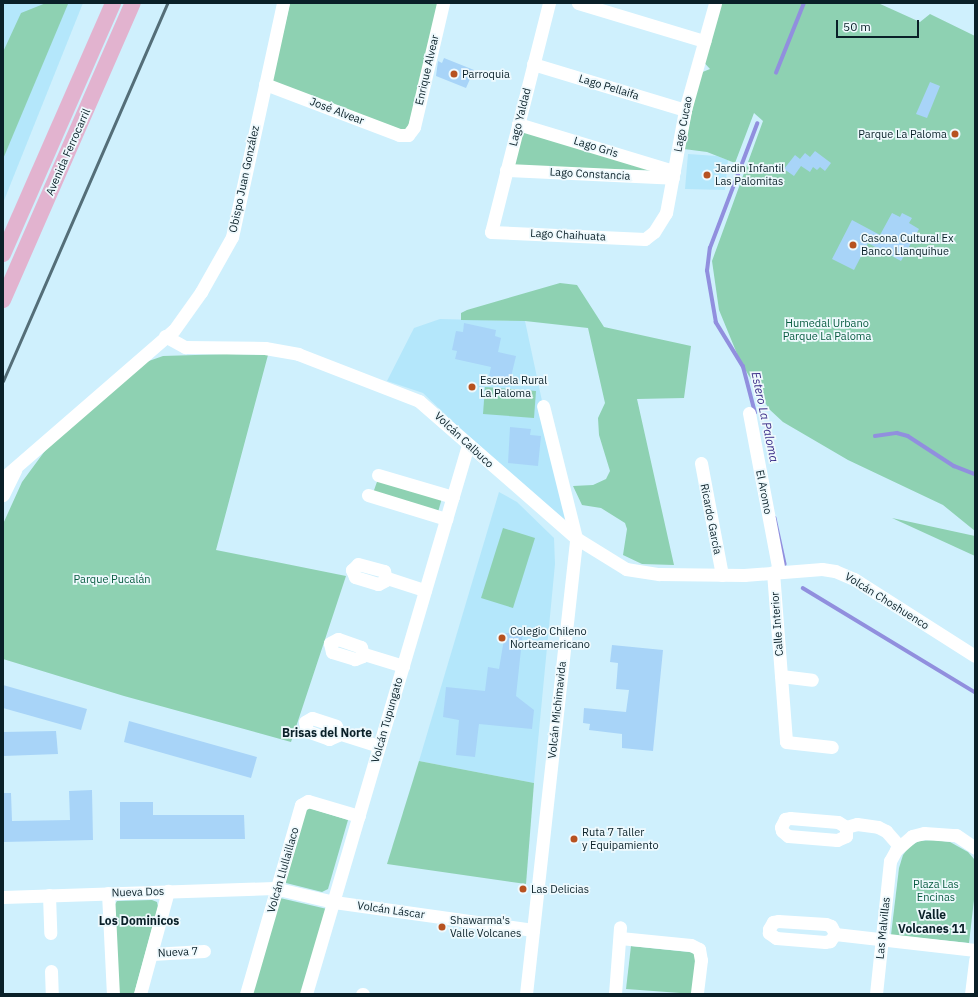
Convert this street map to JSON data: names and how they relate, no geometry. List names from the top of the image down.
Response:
{
  "streets": {
    "main road": ["Avenida Ferrocarril"],
    "street": [
      "Enrique Alvear",
      "Lago Pellaifa",
      "José Alvear",
      "Lago Yaldad",
      "Lago Cucao",
      "Lago Gris",
      "Lago Constancia",
      "Obispo Juan González",
      "Lago Chaihuata",
      "Volcán Calbuco",
      "El Aromo",
      "Ricardo García",
      "Volcán Choshuenco",
      "Calle Interior",
      "Volcán Michimavida",
      "Volcán Tupungato",
      "Volcán Llullaillaco",
      "Nueva Dos",
      "Volcán Láscar",
      "Las Malvillas",
      "Nueva 7"
    ]
  },
  "crossings": [
    ["Enrique Alvear", "José Alvear"],
    ["Lago Pellaifa", "Lago Yaldad"],
    ["Lago Pellaifa", "Lago Cucao"],
    ["José Alvear", "Obispo Juan González"],
    ["Lago Yaldad", "Lago Gris"],
    ["Lago Yaldad", "Lago Constancia"],
    ["Lago Yaldad", "Lago Chaihuata"],
    ["Lago Cucao", "Lago Gris"],
    ["Lago Cucao", "Lago Constancia"],
    ["Lago Cucao", "Lago Chaihuata"],
    ["Lago Gris", "Lago Constancia"],
    ["Obispo Juan González", "Volcán Calbuco"],
    ["Volcán Calbuco", "Ricardo García"],
    ["Volcán Calbuco", "Volcán Choshuenco"],
    ["Volcán Calbuco", "Volcán Michimavida"],
    ["Volcán Calbuco", "Volcán Tupungato"],
    ["El Aromo", "Volcán Choshuenco"],
    ["El Aromo", "Calle Interior"],
    ["Volcán Choshuenco", "Calle Interior"],
    ["Volcán Michimavida", "Volcán Láscar"],
    ["Volcán Tupungato", "Volcán Llullaillaco"],
    ["Volcán Tupungato", "Volcán Láscar"],
    ["Volcán Llullaillaco", "Nueva Dos"],
    ["Volcán Llullaillaco", "Volcán Láscar"],
    ["Nueva Dos", "Volcán Láscar"]
  ],
  "districts": ["Brisas del Norte", "Valle Volcanes 11", "Los Dominicos"],
  "water": ["Estero La Paloma"],
  "parks": ["Humedal Urbano Parque La Paloma", "Parque Pucalán", "Plaza Las Encinas"],
  "places": [
    "Parroquia",
    "Parque La Paloma",
    "Jardin Infantil Las Palomitas",
    "Casona Cultural Ex Banco Llanquihue",
    "Escuela Rural La Paloma",
    "Colegio Chileno Norteamericano",
    "Ruta 7 Taller y Equipamiento",
    "Las Delicias",
    "Shawarma's Valle Volcanes"
  ],
  "scale_bar": "50 m"
}
